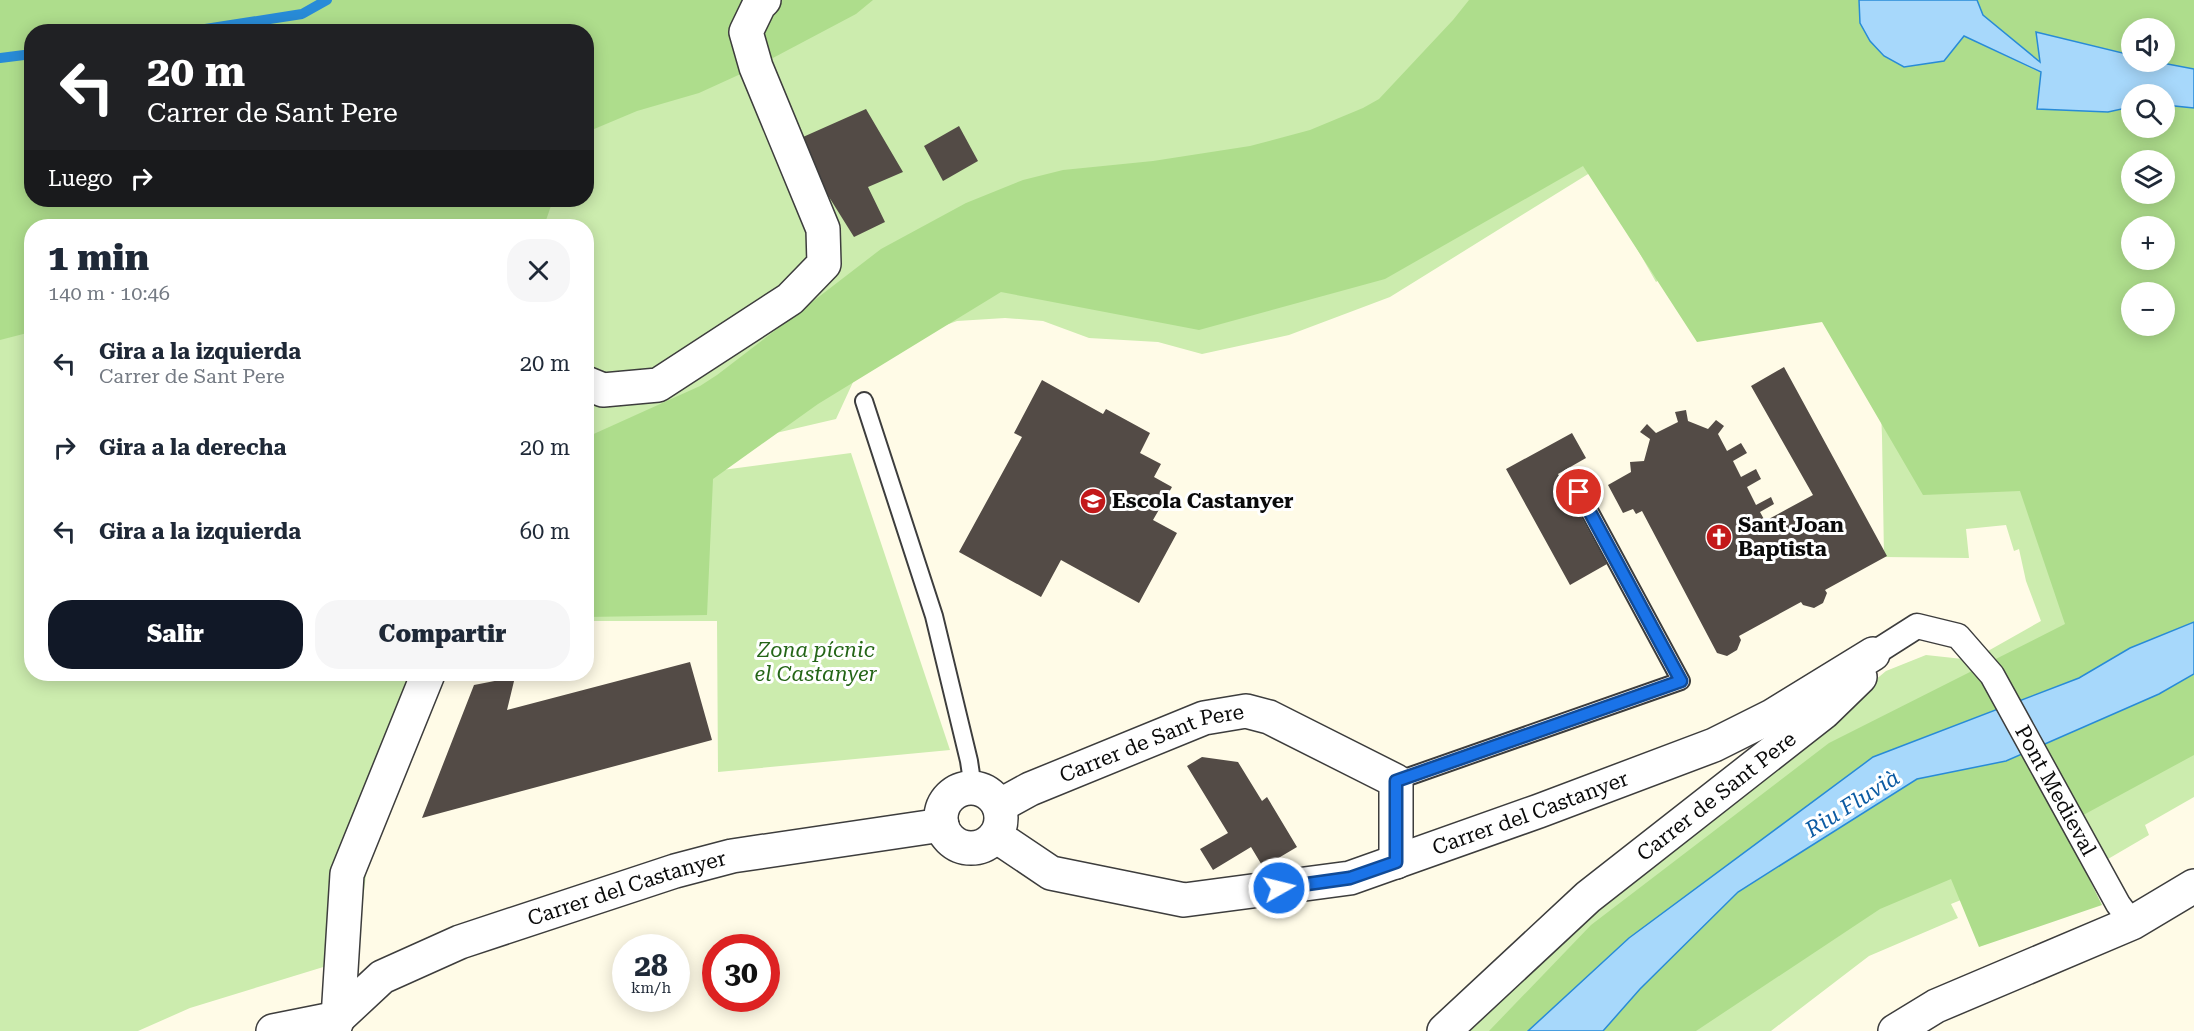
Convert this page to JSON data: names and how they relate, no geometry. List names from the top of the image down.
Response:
{
  "streets": {
    "street": ["Carrer de Sant Pere", "Pont Medieval", "Carrer del Castanyer"]
  },
  "crossings": [
    ["Carrer de Sant Pere", "Pont Medieval"],
    ["Carrer de Sant Pere", "Carrer del Castanyer"]
  ],
  "water": ["Riu Fluvià"],
  "parks": ["Zona pícnic el Castanyer"],
  "places": {
    "school or university": ["Escola Castanyer"],
    "church": ["Sant Joan Baptista"]
  },
  "page": {
    "map_buttons": ["+", "−"],
    "turn": ["20 m", "Carrer de Sant Pere"],
    "then": "Luego",
    "heading": ["1 min", "140 m · 10:46"],
    "list": [
      {
        "name": "Gira a la izquierda",
        "note": "Carrer de Sant Pere",
        "value": "20 m"
      },
      {
        "name": "Gira a la derecha",
        "value": "20 m"
      },
      {
        "name": "Gira a la izquierda",
        "value": "60 m"
      }
    ],
    "buttons": ["Salir", "Compartir"],
    "speed": "28 km/h",
    "limit": "30"
  }
}
